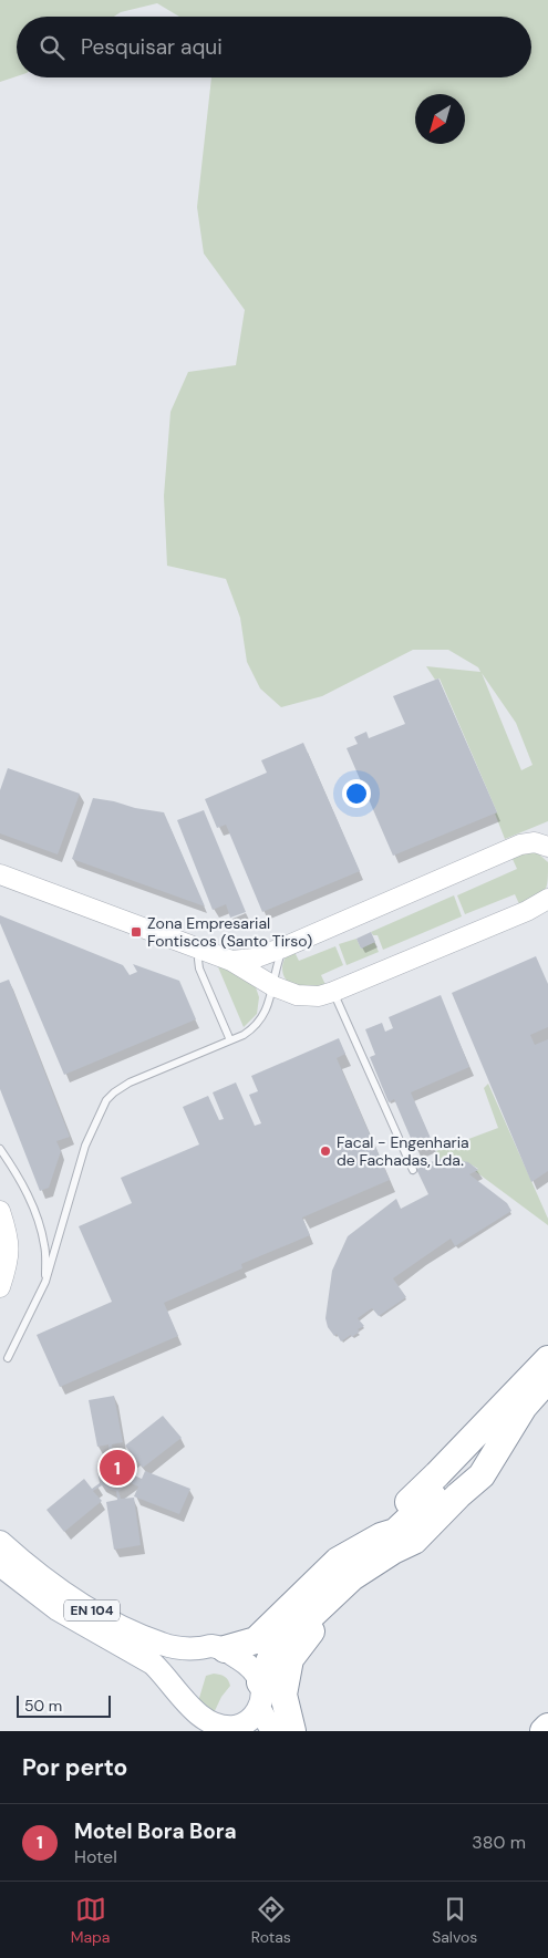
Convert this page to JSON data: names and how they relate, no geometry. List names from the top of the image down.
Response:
{
  "streets": {
    "main road": ["EN 104"]
  },
  "places": {
    "transit": ["Zona Empresarial Fontiscos (Santo Tirso)"],
    "other": ["Facal - Engenharia de Fachadas, Lda."]
  },
  "scale_bar": "50 m",
  "north": "bottom left",
  "page": {
    "search": "Pesquisar aqui",
    "pins": "1",
    "scale": "50 m",
    "heading": "Por perto",
    "list": [
      {
        "mark": "1",
        "name": "Motel Bora Bora",
        "note": "Hotel",
        "value": "380 m"
      }
    ],
    "nav": ["Mapa", "Rotas", "Salvos"]
  }
}
